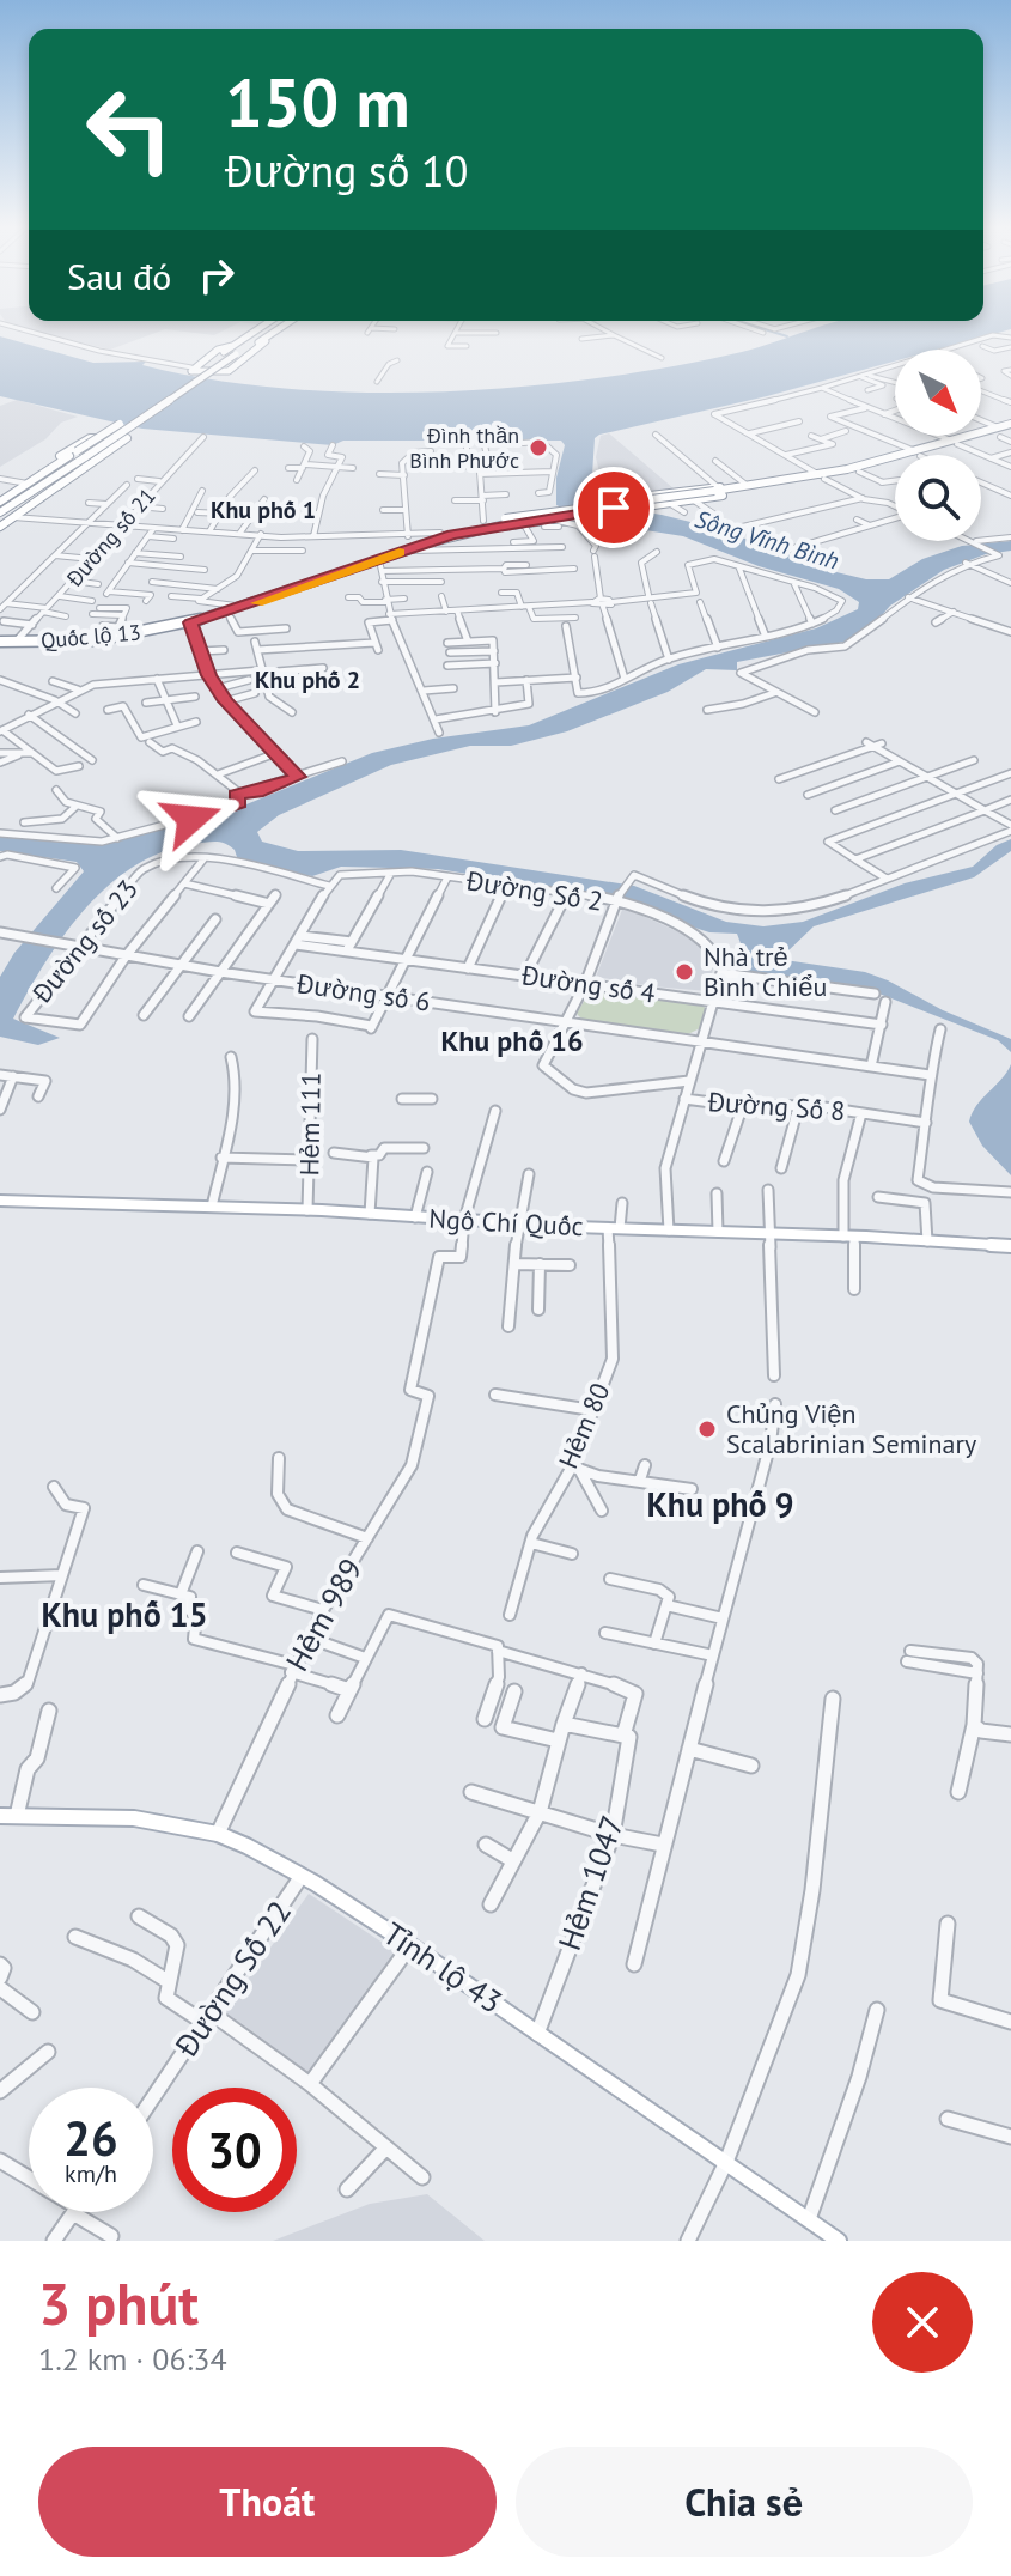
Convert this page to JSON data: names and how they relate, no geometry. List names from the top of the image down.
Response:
{
  "streets": {
    "highway": ["Quốc lộ 13"],
    "main road": ["Ngô Chí Quốc", "Tỉnh lộ 43"],
    "street": [
      "Đường số 21",
      "Đường Số 2",
      "Đường số 23",
      "Đường số 4",
      "Đường số 6",
      "Đường Số 8",
      "Hẻm 111",
      "Hẻm 80",
      "Hẻm 989",
      "Hẻm 1047",
      "Đường Số 22"
    ]
  },
  "crossings": [
    ["Đường số 21", "Quốc lộ 13"],
    ["Đường số 23", "Đường số 6"],
    ["Hẻm 111", "Ngô Chí Quốc"],
    ["Ngô Chí Quốc", "Hẻm 80"],
    ["Ngô Chí Quốc", "Hẻm 989"],
    ["Hẻm 989", "Tỉnh lộ 43"],
    ["Hẻm 1047", "Tỉnh lộ 43"],
    ["Tỉnh lộ 43", "Đường Số 22"]
  ],
  "districts": [
    "Khu phố 1",
    "Khu phố 2",
    "Khu phố 16",
    "Khu phố 9",
    "Khu phố 15"
  ],
  "water": ["Sông Vĩnh Bình"],
  "places": ["Đình thần Bình Phước", "Nhà trẻ Bình Chiểu", "Chủng Viện Scalabrinian Seminary"],
  "north": "bottom right",
  "page": {
    "turn": ["150 m", "Đường số 10"],
    "then": "Sau đó",
    "speed": "26 km/h",
    "limit": "30",
    "heading": ["3 phút", "1.2 km · 06:34"],
    "buttons": ["Thoát", "Chia sẻ"]
  }
}
